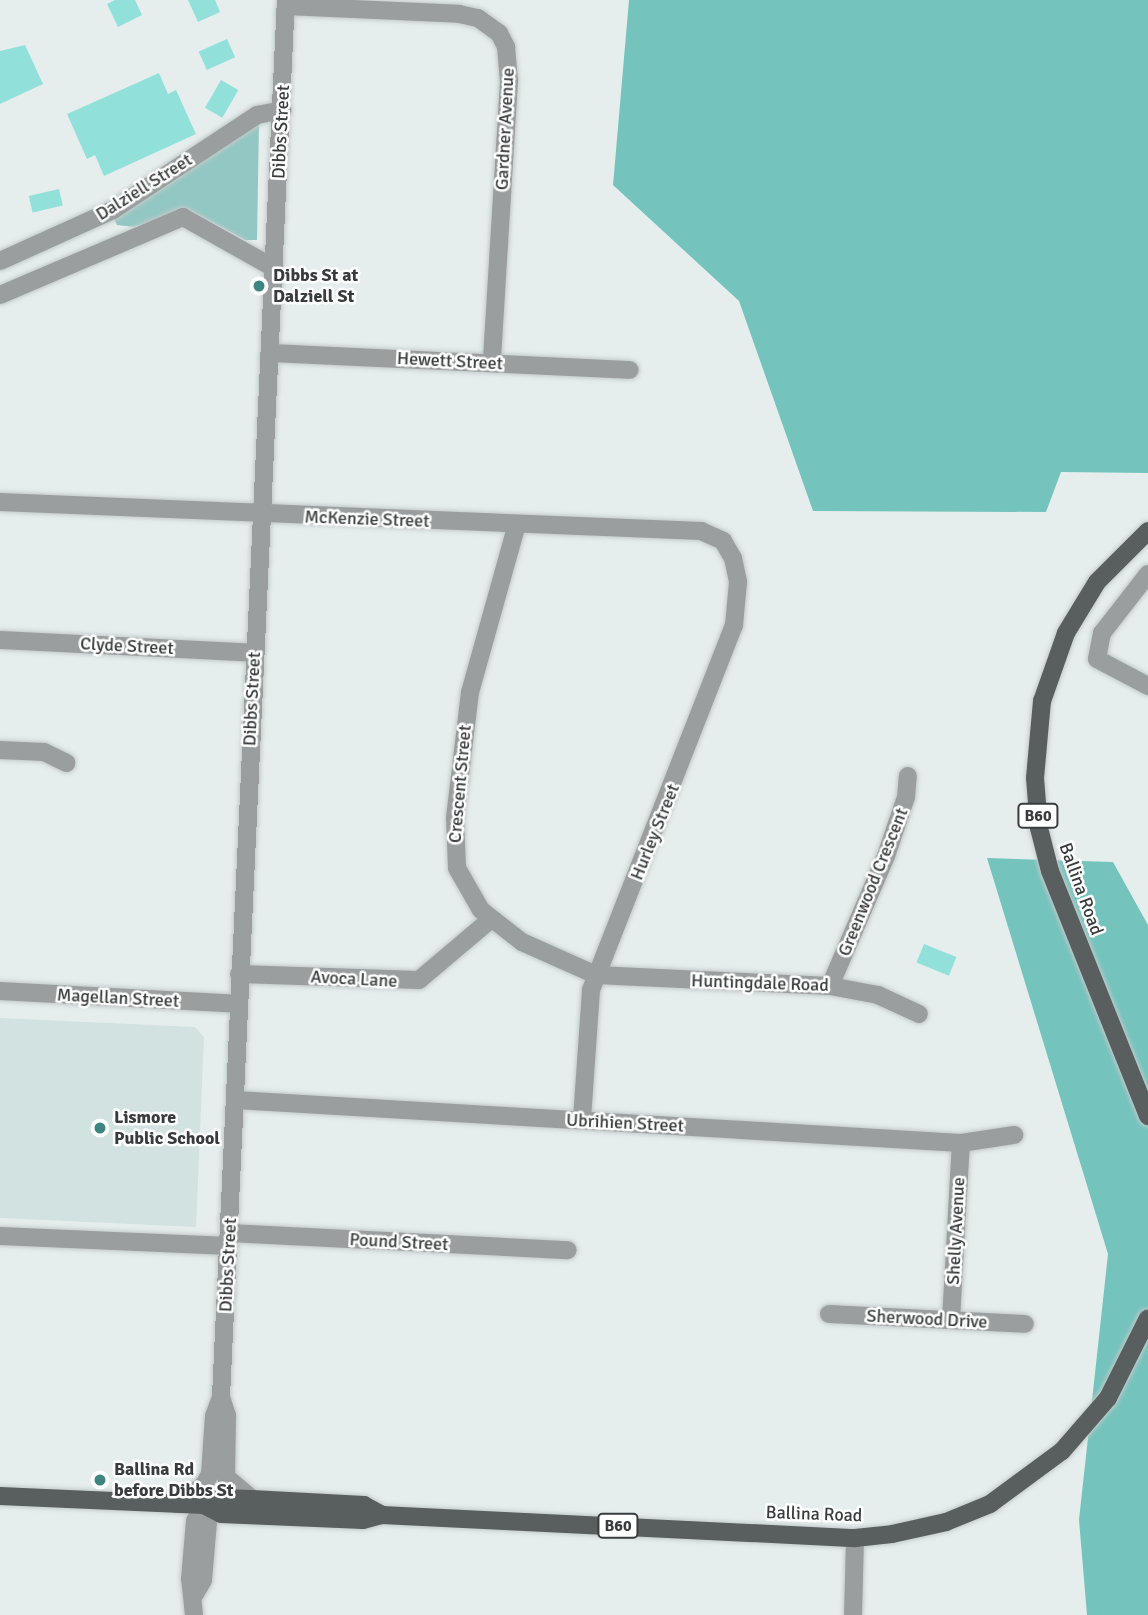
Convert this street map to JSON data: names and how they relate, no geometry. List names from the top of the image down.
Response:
{
  "streets": {
    "main road": ["B60", "Ballina Road"],
    "street": [
      "Gardner Avenue",
      "Dibbs Street",
      "Dalziell Street",
      "Hewett Street",
      "McKenzie Street",
      "Clyde Street",
      "Crescent Street",
      "Hurley Street",
      "Greenwood Crescent",
      "Avoca Lane",
      "Huntingdale Road",
      "Magellan Street",
      "Ubrihien Street",
      "Shelly Avenue",
      "Pound Street",
      "Sherwood Drive"
    ]
  },
  "crossings": [
    ["Gardner Avenue", "Dibbs Street"],
    ["Gardner Avenue", "Hewett Street"],
    ["Dibbs Street", "Dalziell Street"],
    ["Dibbs Street", "Hewett Street"],
    ["Dibbs Street", "McKenzie Street"],
    ["Dibbs Street", "Clyde Street"],
    ["Dibbs Street", "Ballina Road"],
    ["Dibbs Street", "Avoca Lane"],
    ["Dibbs Street", "Magellan Street"],
    ["Dibbs Street", "Ubrihien Street"],
    ["Dibbs Street", "Pound Street"],
    ["McKenzie Street", "Crescent Street"],
    ["McKenzie Street", "Hurley Street"],
    ["Crescent Street", "Hurley Street"],
    ["Crescent Street", "Avoca Lane"],
    ["Crescent Street", "Huntingdale Road"],
    ["Hurley Street", "Huntingdale Road"],
    ["Hurley Street", "Ubrihien Street"],
    ["Greenwood Crescent", "Huntingdale Road"],
    ["Ubrihien Street", "Shelly Avenue"],
    ["Shelly Avenue", "Sherwood Drive"]
  ],
  "places": ["Dibbs St at Dalziell St", "Lismore Public School", "Ballina Rd before Dibbs St"]
}
